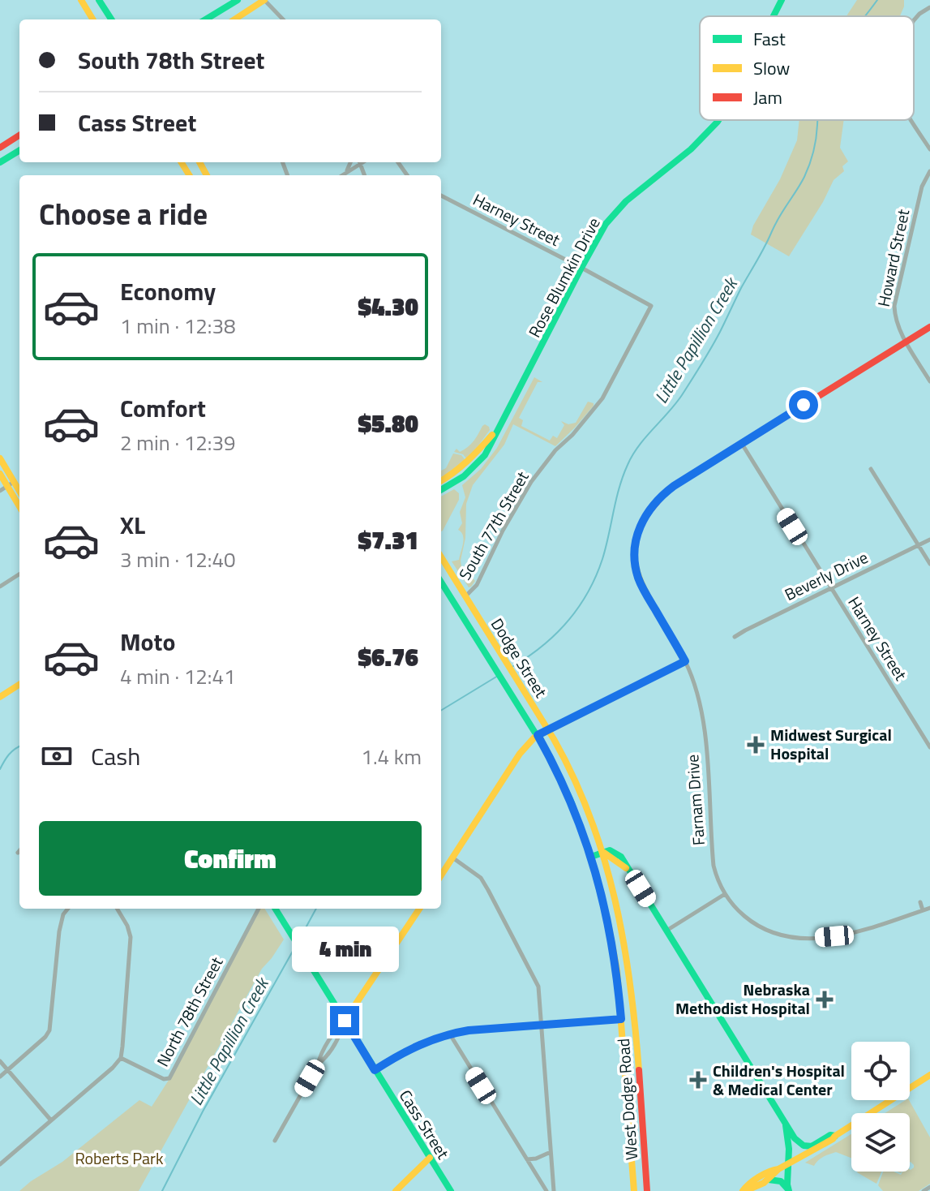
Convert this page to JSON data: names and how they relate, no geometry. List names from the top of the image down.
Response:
{
  "streets": {
    "main road": [
      "Rose Blumkin Drive",
      "Dodge Street",
      "Farnam Drive",
      "West Dodge Road",
      "Cass Street"
    ],
    "street": [
      "Harney Street",
      "Howard Street",
      "South 77th Street",
      "Beverly Drive",
      "North 78th Street"
    ]
  },
  "crossings": [
    ["Harney Street", "Rose Blumkin Drive"],
    ["Harney Street", "South 77th Street"],
    ["Harney Street", "Beverly Drive"],
    ["Harney Street", "Farnam Drive"],
    ["South 77th Street", "Dodge Street"],
    ["Dodge Street", "West Dodge Road"]
  ],
  "water": ["Little Papillion Creek"],
  "parks": ["Roberts Park"],
  "places": {
    "health": ["Midwest Surgical Hospital", "Nebraska Methodist Hospital", "Children's Hospital & Medical Center"]
  },
  "legend": ["Fast", "Slow", "Jam"],
  "page": {
    "banner": ["South 78th Street", "Cass Street"],
    "heading": "Choose a ride",
    "list": [
      {
        "name": "Economy",
        "note": "1 min · 12:38",
        "value": "$4.30"
      },
      {
        "name": "Comfort",
        "note": "2 min · 12:39",
        "value": "$5.80"
      },
      {
        "name": "XL",
        "note": "3 min · 12:40",
        "value": "$7.31"
      },
      {
        "name": "Moto",
        "note": "4 min · 12:41",
        "value": "$6.76"
      }
    ],
    "pay": ["Cash", "1.4 km"],
    "buttons": "Confirm",
    "bubble": "4 min"
  }
}
